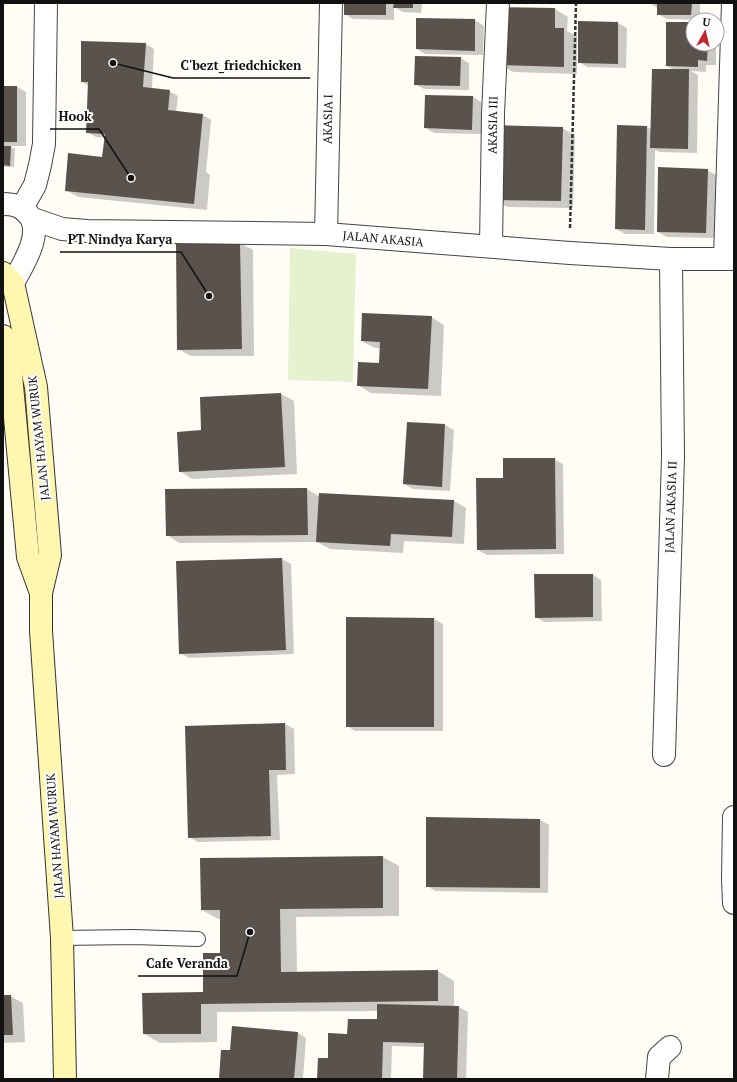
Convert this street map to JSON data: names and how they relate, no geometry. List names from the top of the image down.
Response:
{
  "streets": {
    "main road": ["JALAN HAYAM WURUK"],
    "street": [
      "AKASIA I",
      "AKASIA III",
      "JALAN AKASIA",
      "JALAN AKASIA II"
    ]
  },
  "crossings": [
    ["AKASIA I", "JALAN AKASIA"],
    ["AKASIA III", "JALAN AKASIA"],
    ["JALAN AKASIA", "JALAN HAYAM WURUK"],
    ["JALAN AKASIA", "JALAN AKASIA II"]
  ],
  "places": [
    "C'bezt_friedchicken",
    "Hook",
    "PT Nindya Karya",
    "Cafe Veranda"
  ],
  "north": "top"
}
